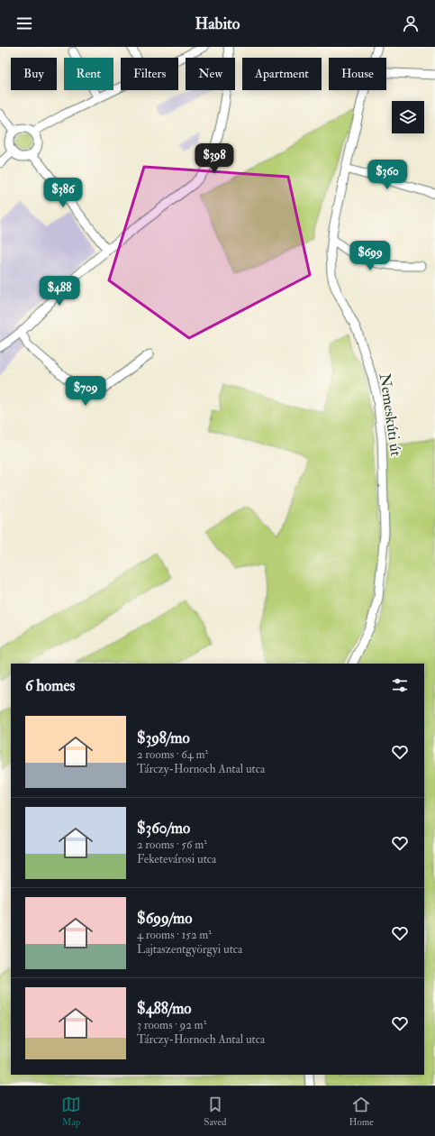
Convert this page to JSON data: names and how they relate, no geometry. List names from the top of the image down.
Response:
{
  "streets": {
    "street": ["Nemeskúti út"]
  },
  "page": {
    "header": "Habito",
    "chip": [
      "Buy",
      "Rent",
      "Filters",
      "New",
      "Apartment",
      "House"
    ],
    "price": [
      "$398",
      "$360",
      "$386",
      "$699",
      "$488",
      "$709"
    ],
    "heading": "6 homes",
    "list": [
      {
        "name": "$398/mo",
        "note": "2 rooms · 64 m² · Tárczy-Hornoch Antal utca"
      },
      {
        "name": "$360/mo",
        "note": "2 rooms · 56 m² · Feketevárosi utca"
      },
      {
        "name": "$699/mo",
        "note": "4 rooms · 152 m² · Lajtaszentgyörgyi utca"
      },
      {
        "name": "$488/mo",
        "note": "3 rooms · 92 m² · Tárczy-Hornoch Antal utca"
      }
    ],
    "tabs": ["Map", "Saved", "Home"]
  }
}
